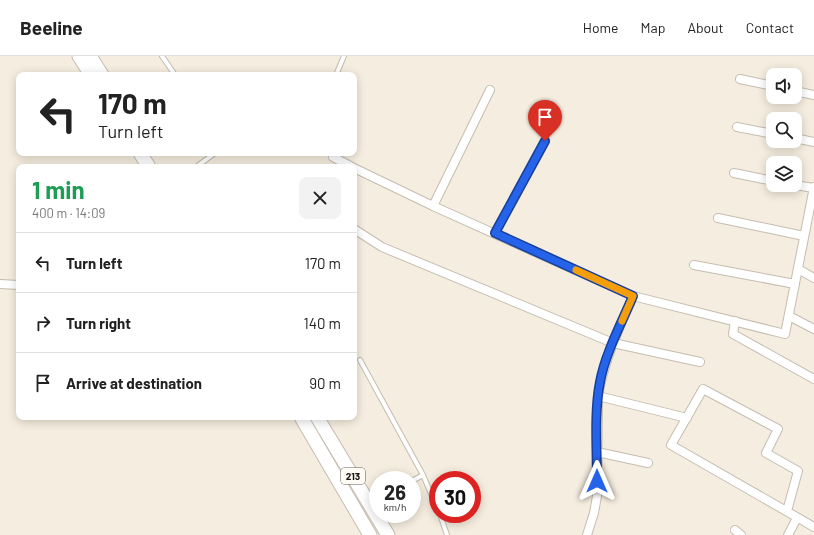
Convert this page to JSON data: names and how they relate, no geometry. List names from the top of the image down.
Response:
{
  "streets": {
    "main road": ["213"]
  },
  "page": {
    "header": "Beeline",
    "nav": [
      "Home",
      "Map",
      "About",
      "Contact"
    ],
    "turn": ["170 m", "Turn left"],
    "heading": ["1 min", "400 m · 14:09"],
    "list": [
      {
        "name": "Turn left",
        "value": "170 m"
      },
      {
        "name": "Turn right",
        "value": "140 m"
      },
      {
        "name": "Arrive at destination",
        "value": "90 m"
      }
    ],
    "speed": "26 km/h",
    "limit": "30"
  }
}
